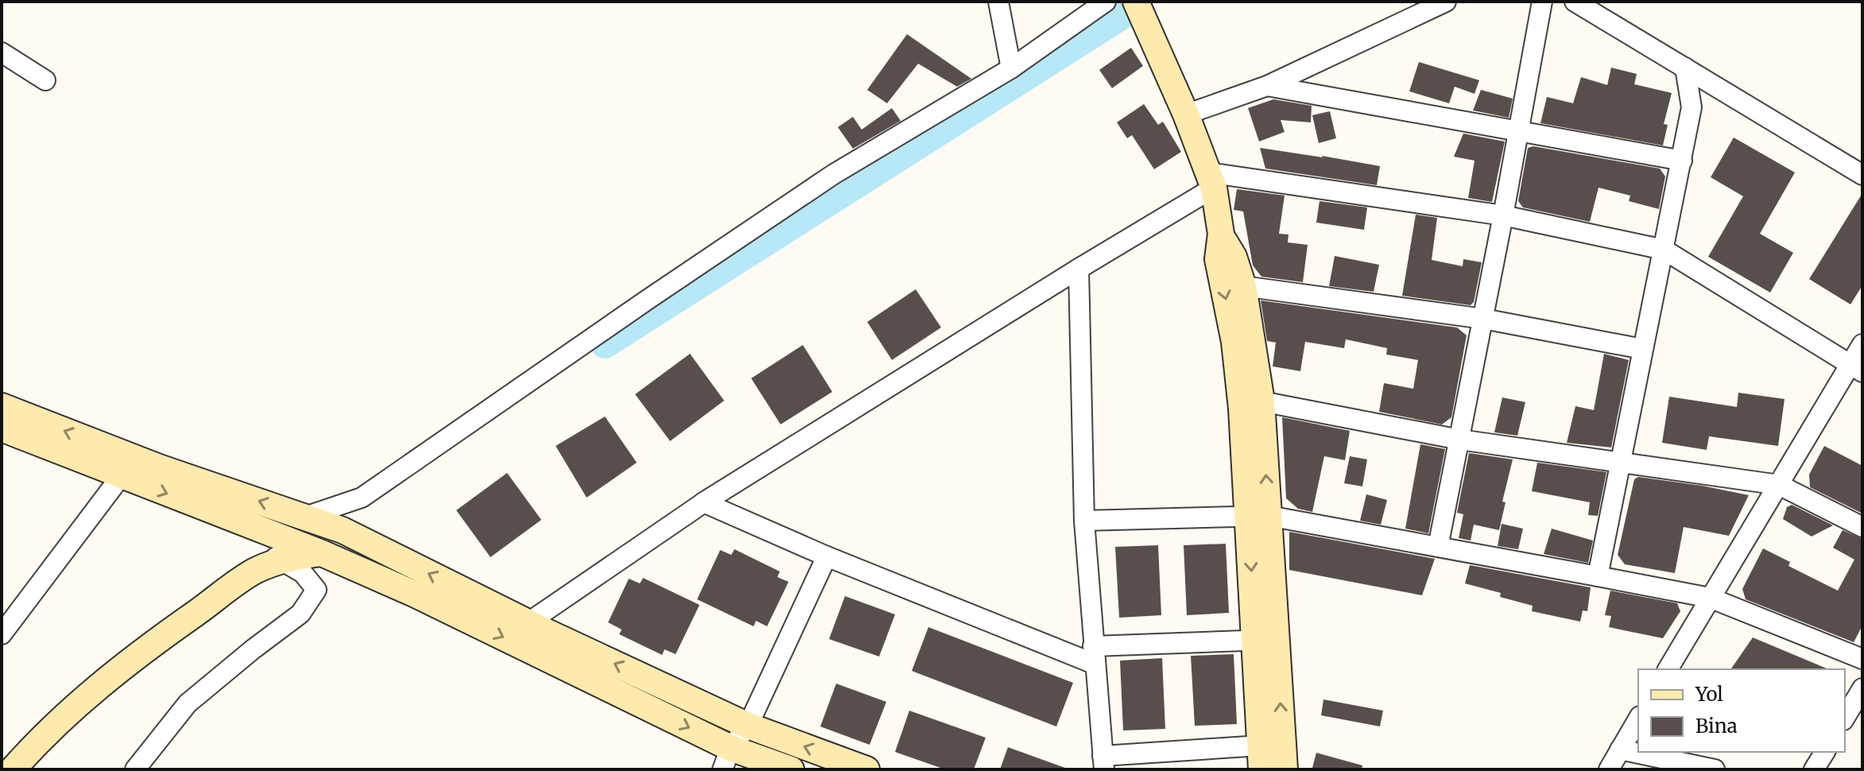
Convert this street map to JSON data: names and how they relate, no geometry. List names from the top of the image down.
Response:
{
  "legend": ["Yol", "Bina"]
}
